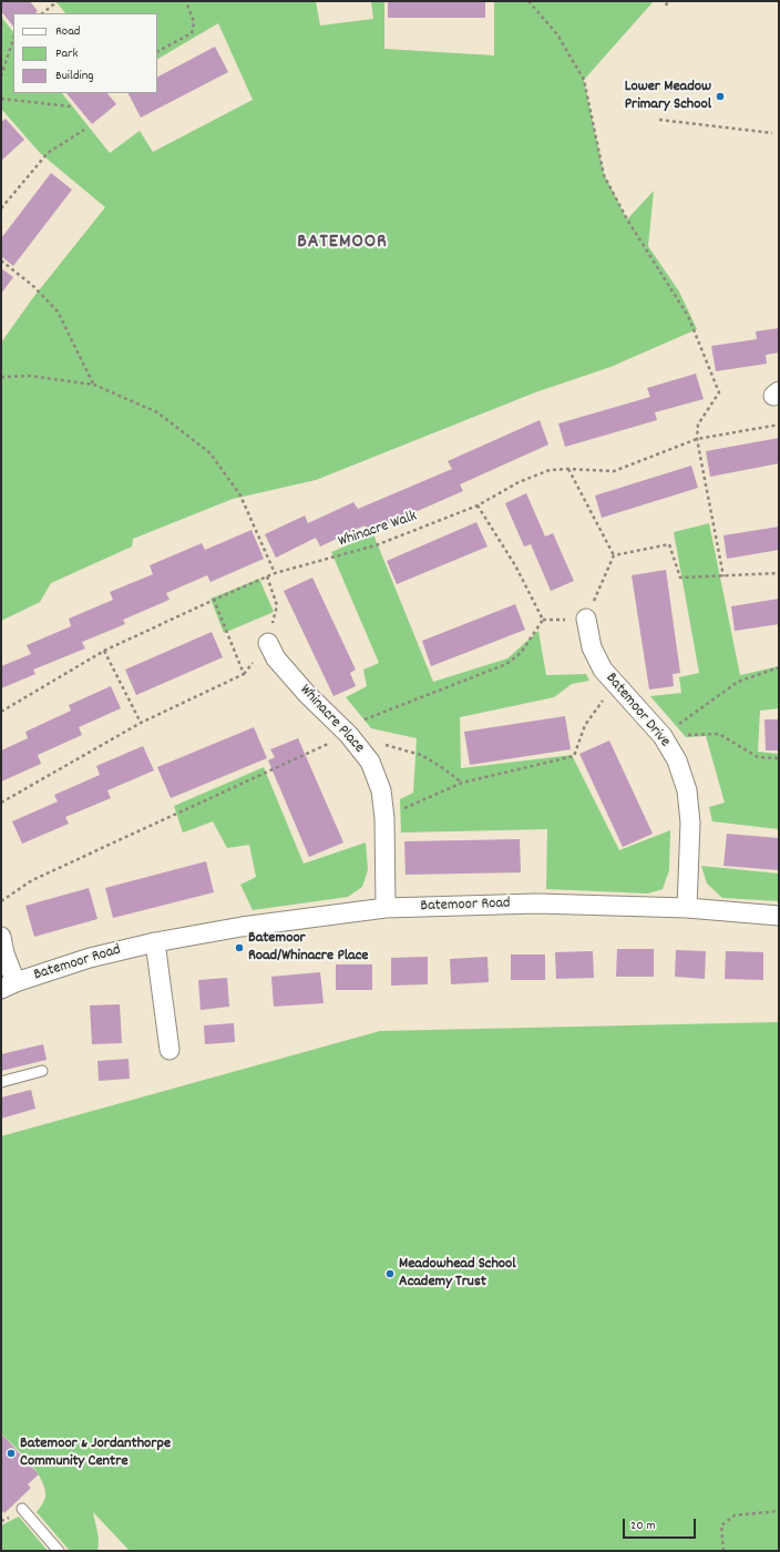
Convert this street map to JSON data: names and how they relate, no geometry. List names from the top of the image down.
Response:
{
  "streets": {
    "street": ["Batemoor Drive", "Whinacre Place", "Batemoor Road"],
    "path": ["Whinacre Walk"]
  },
  "crossings": [
    ["Batemoor Drive", "Batemoor Road"],
    ["Whinacre Place", "Batemoor Road"]
  ],
  "districts": ["BATEMOOR"],
  "places": [
    "Lower Meadow Primary School",
    "Batemoor Road/Whinacre Place",
    "Meadowhead School Academy Trust",
    "Batemoor & Jordanthorpe Community Centre"
  ],
  "legend": ["Road", "Park", "Building"],
  "scale_bar": "20 m"
}
